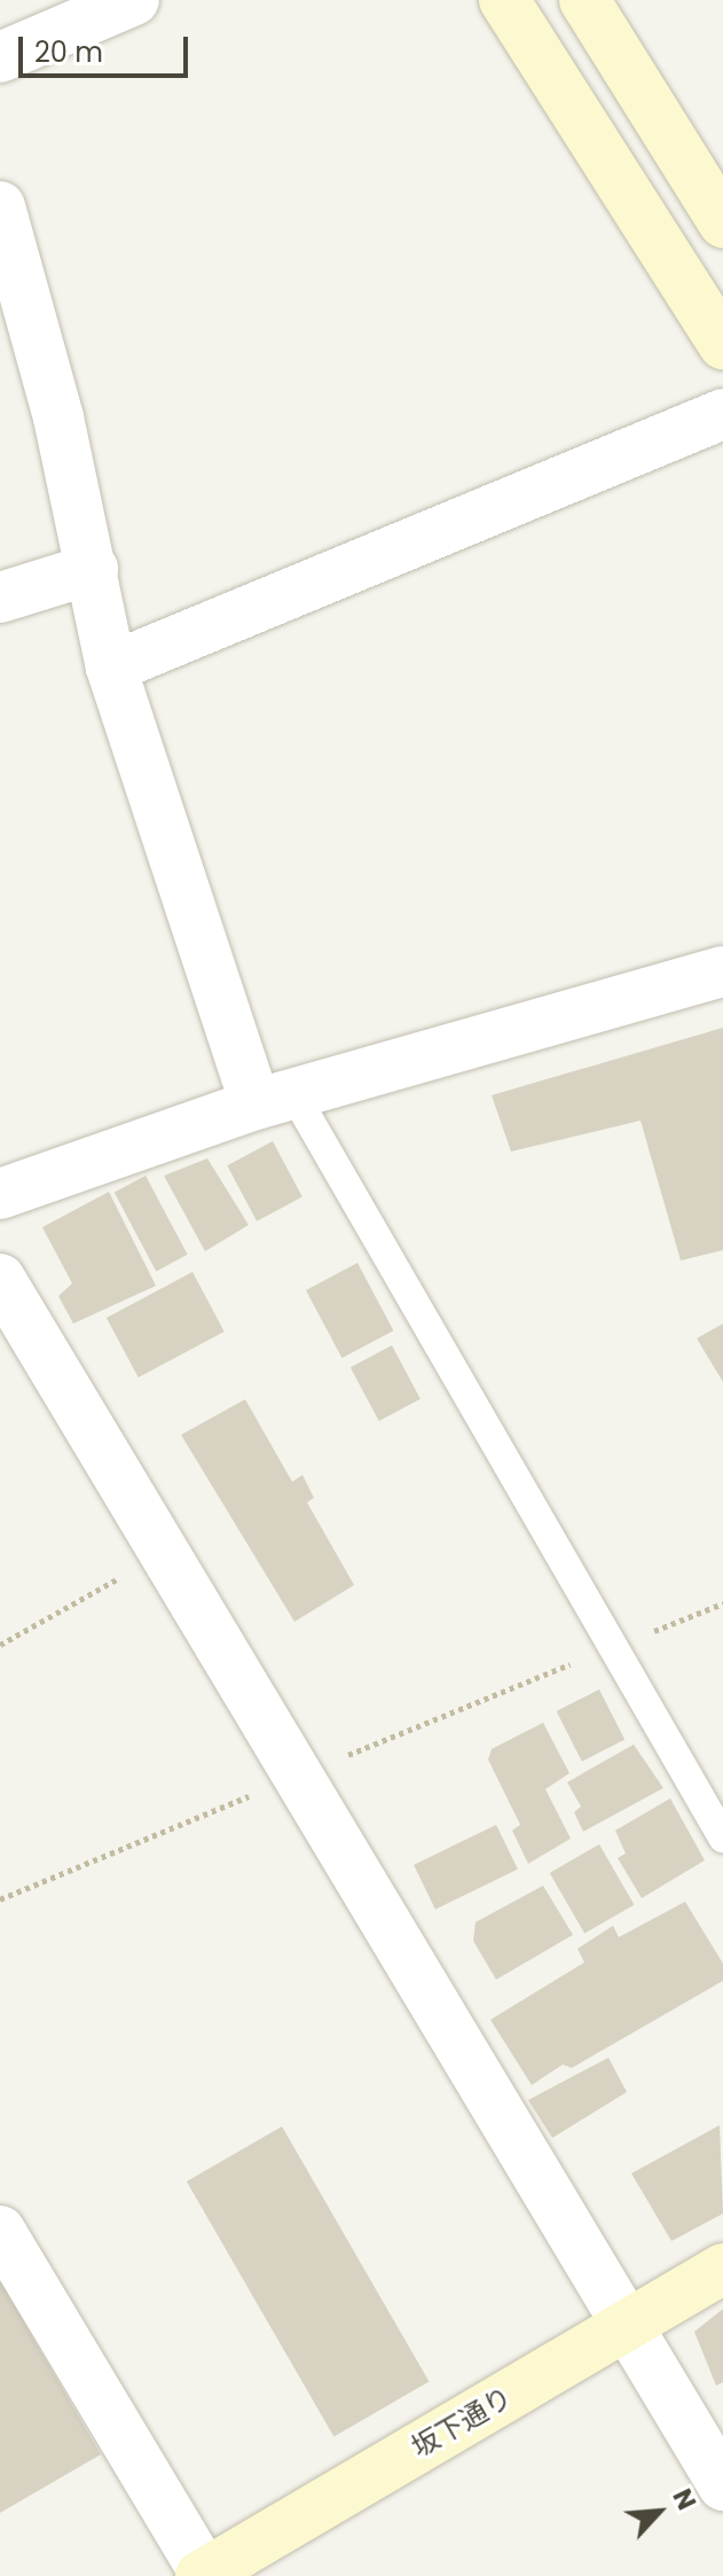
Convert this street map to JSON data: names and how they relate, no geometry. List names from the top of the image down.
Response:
{
  "streets": {
    "street": ["坂下通り"]
  },
  "scale_bar": "20 m",
  "north": "top right"
}
